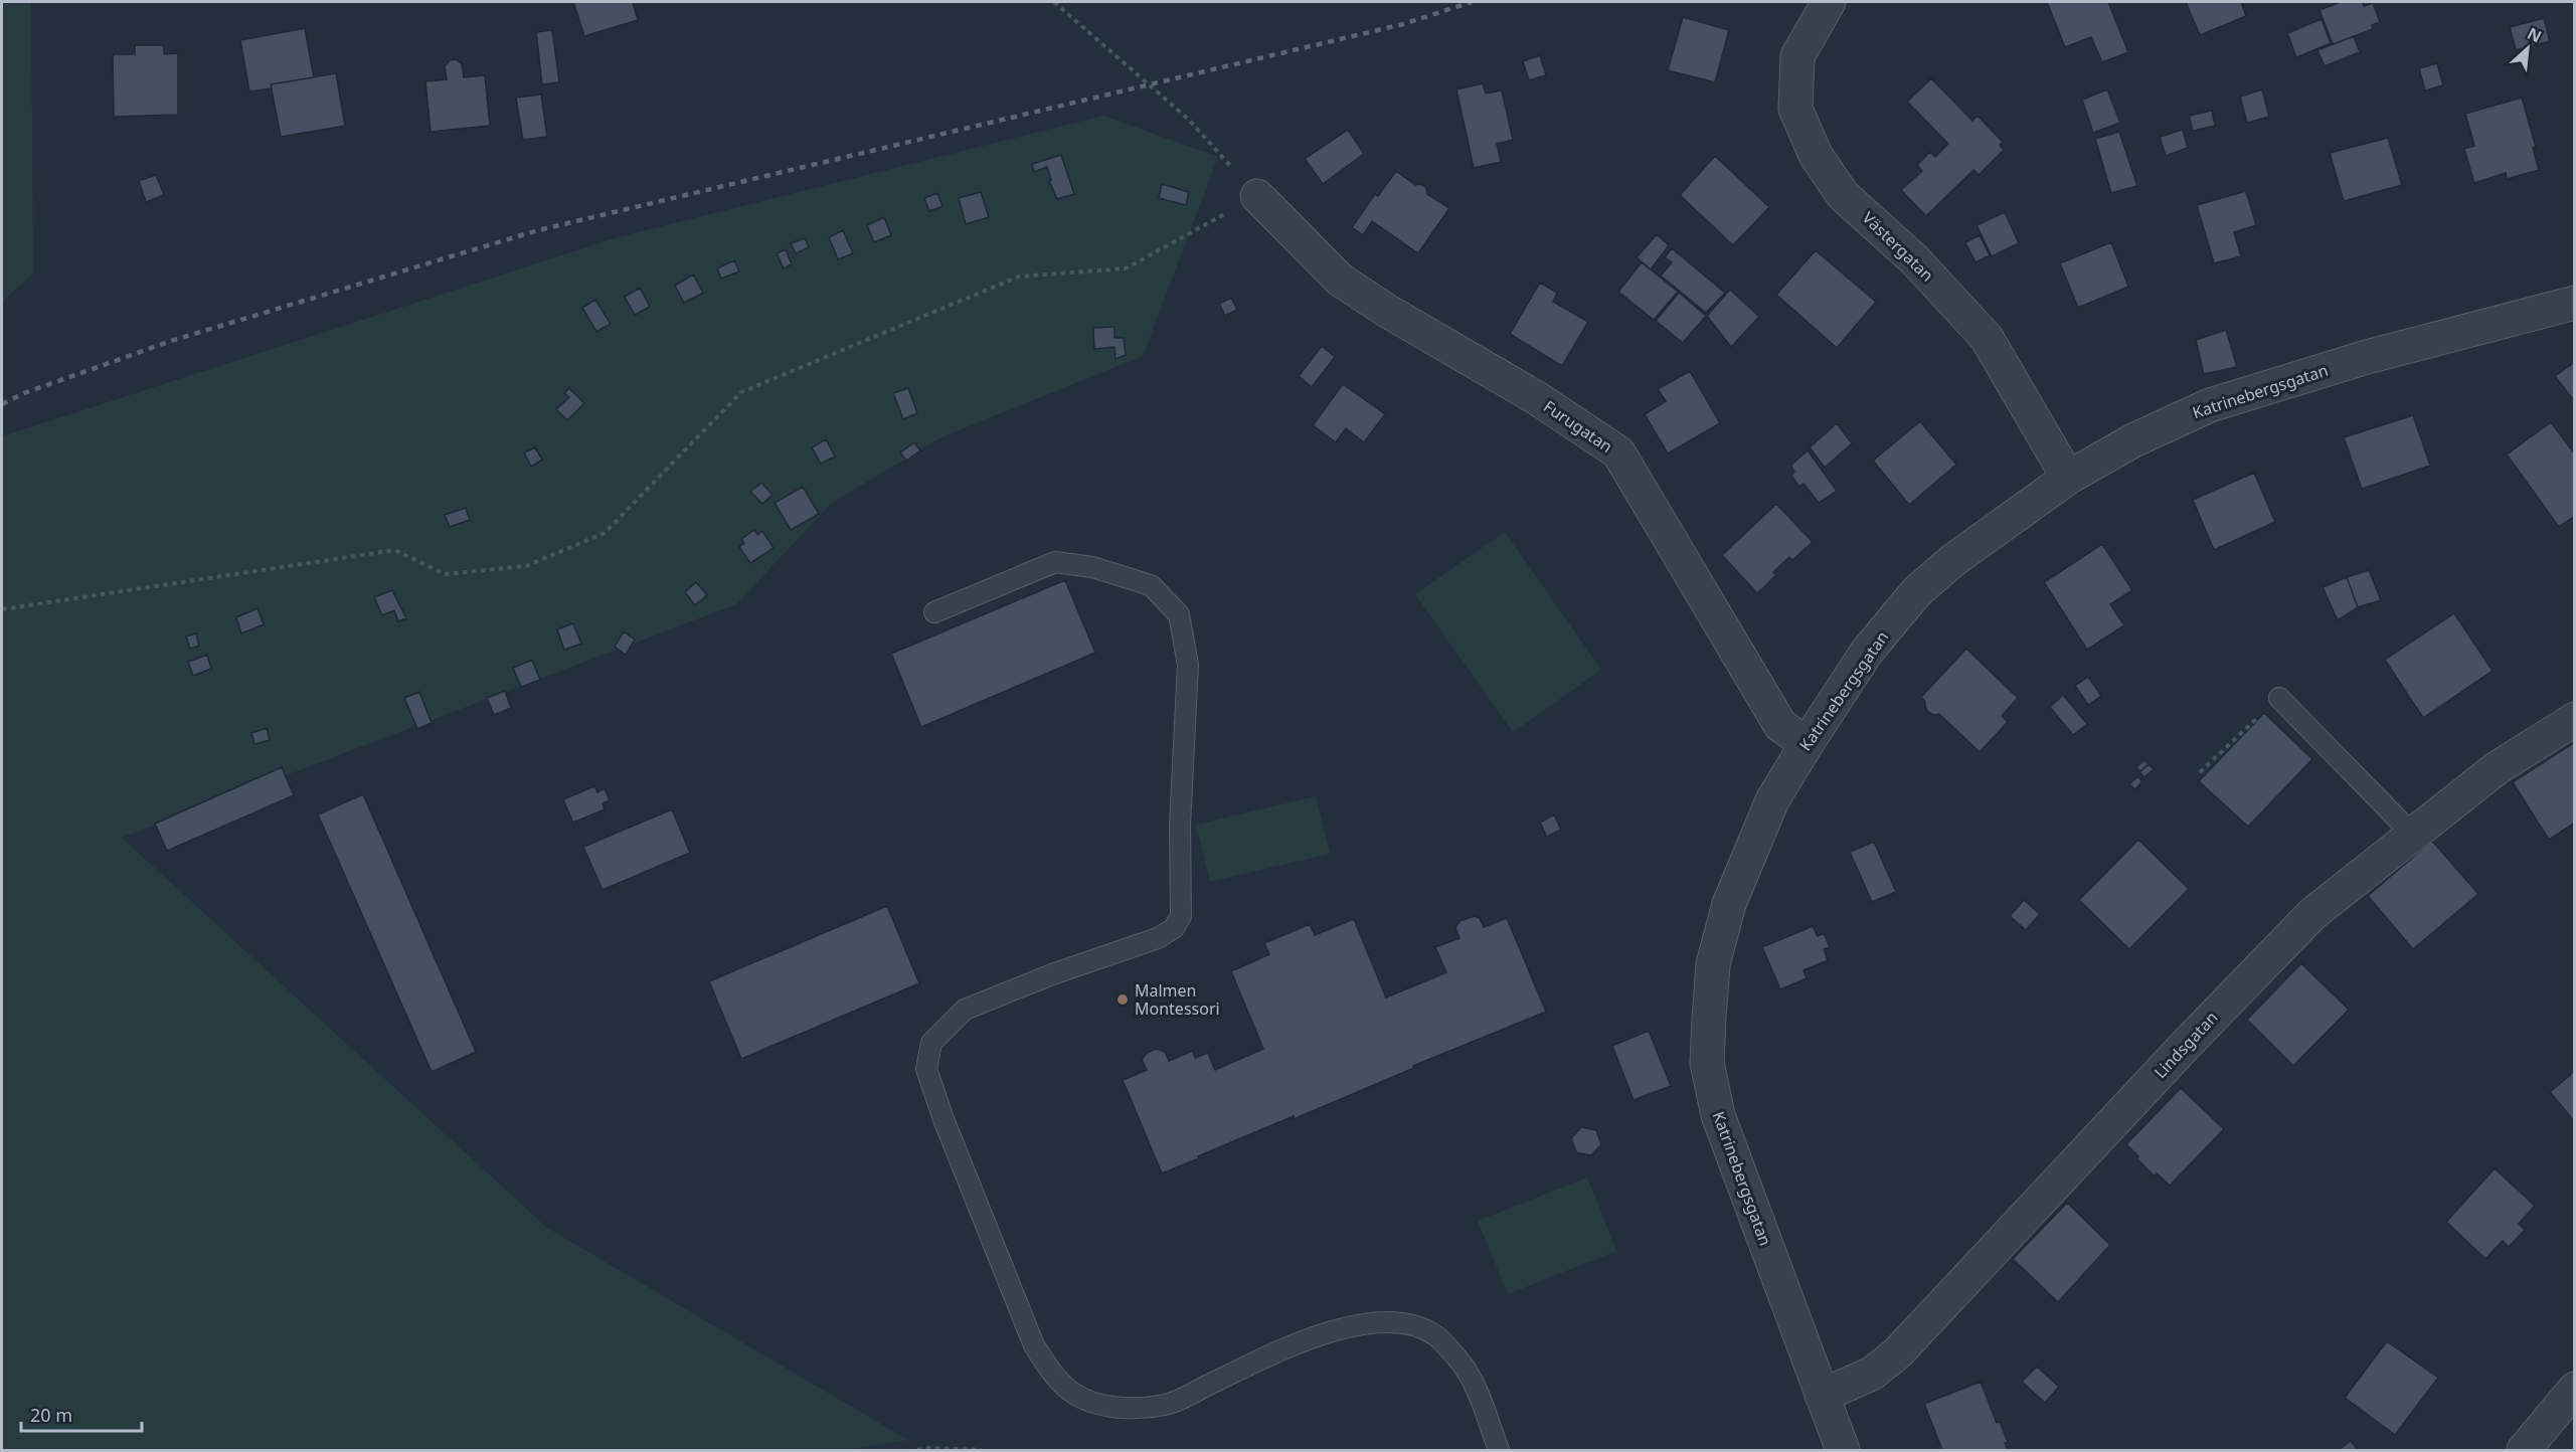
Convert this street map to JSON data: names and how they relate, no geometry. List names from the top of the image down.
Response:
{
  "streets": {
    "street": [
      "Västergatan",
      "Katrinebergsgatan",
      "Furugatan",
      "Lindsgatan"
    ]
  },
  "crossings": [
    ["Västergatan", "Katrinebergsgatan"],
    ["Katrinebergsgatan", "Furugatan"],
    ["Katrinebergsgatan", "Lindsgatan"]
  ],
  "places": ["Malmen Montessori"],
  "scale_bar": "20 m",
  "north": "top right"
}
